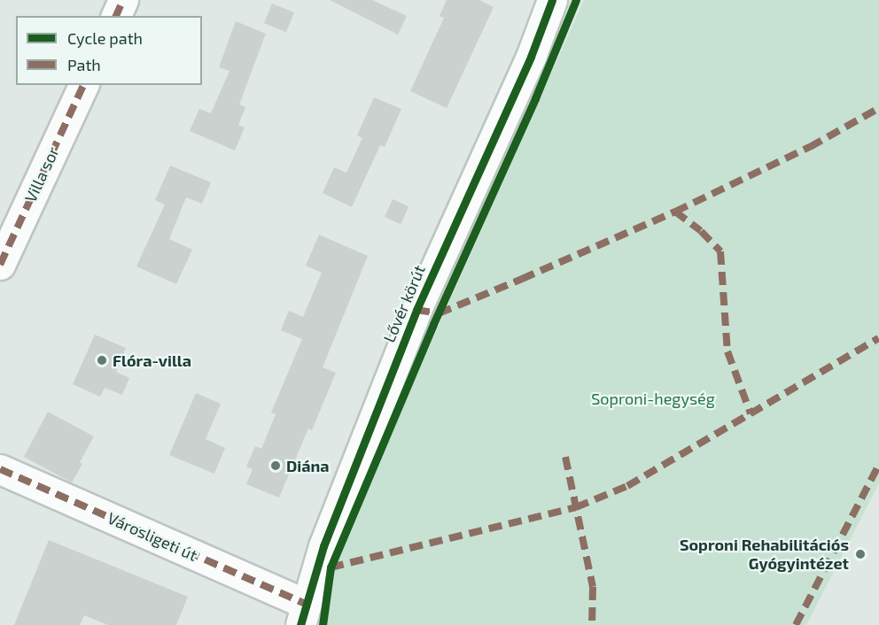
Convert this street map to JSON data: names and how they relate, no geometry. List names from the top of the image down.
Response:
{
  "streets": {
    "street": ["Villa sor", "Lővér körút", "Városligeti út"]
  },
  "crossings": [
    ["Lővér körút", "Városligeti út"]
  ],
  "parks": ["Soproni-hegység"],
  "places": ["Flóra-villa", "Diána", "Soproni Rehabilitációs Gyógyintézet"],
  "legend": ["Cycle path", "Path"]
}
